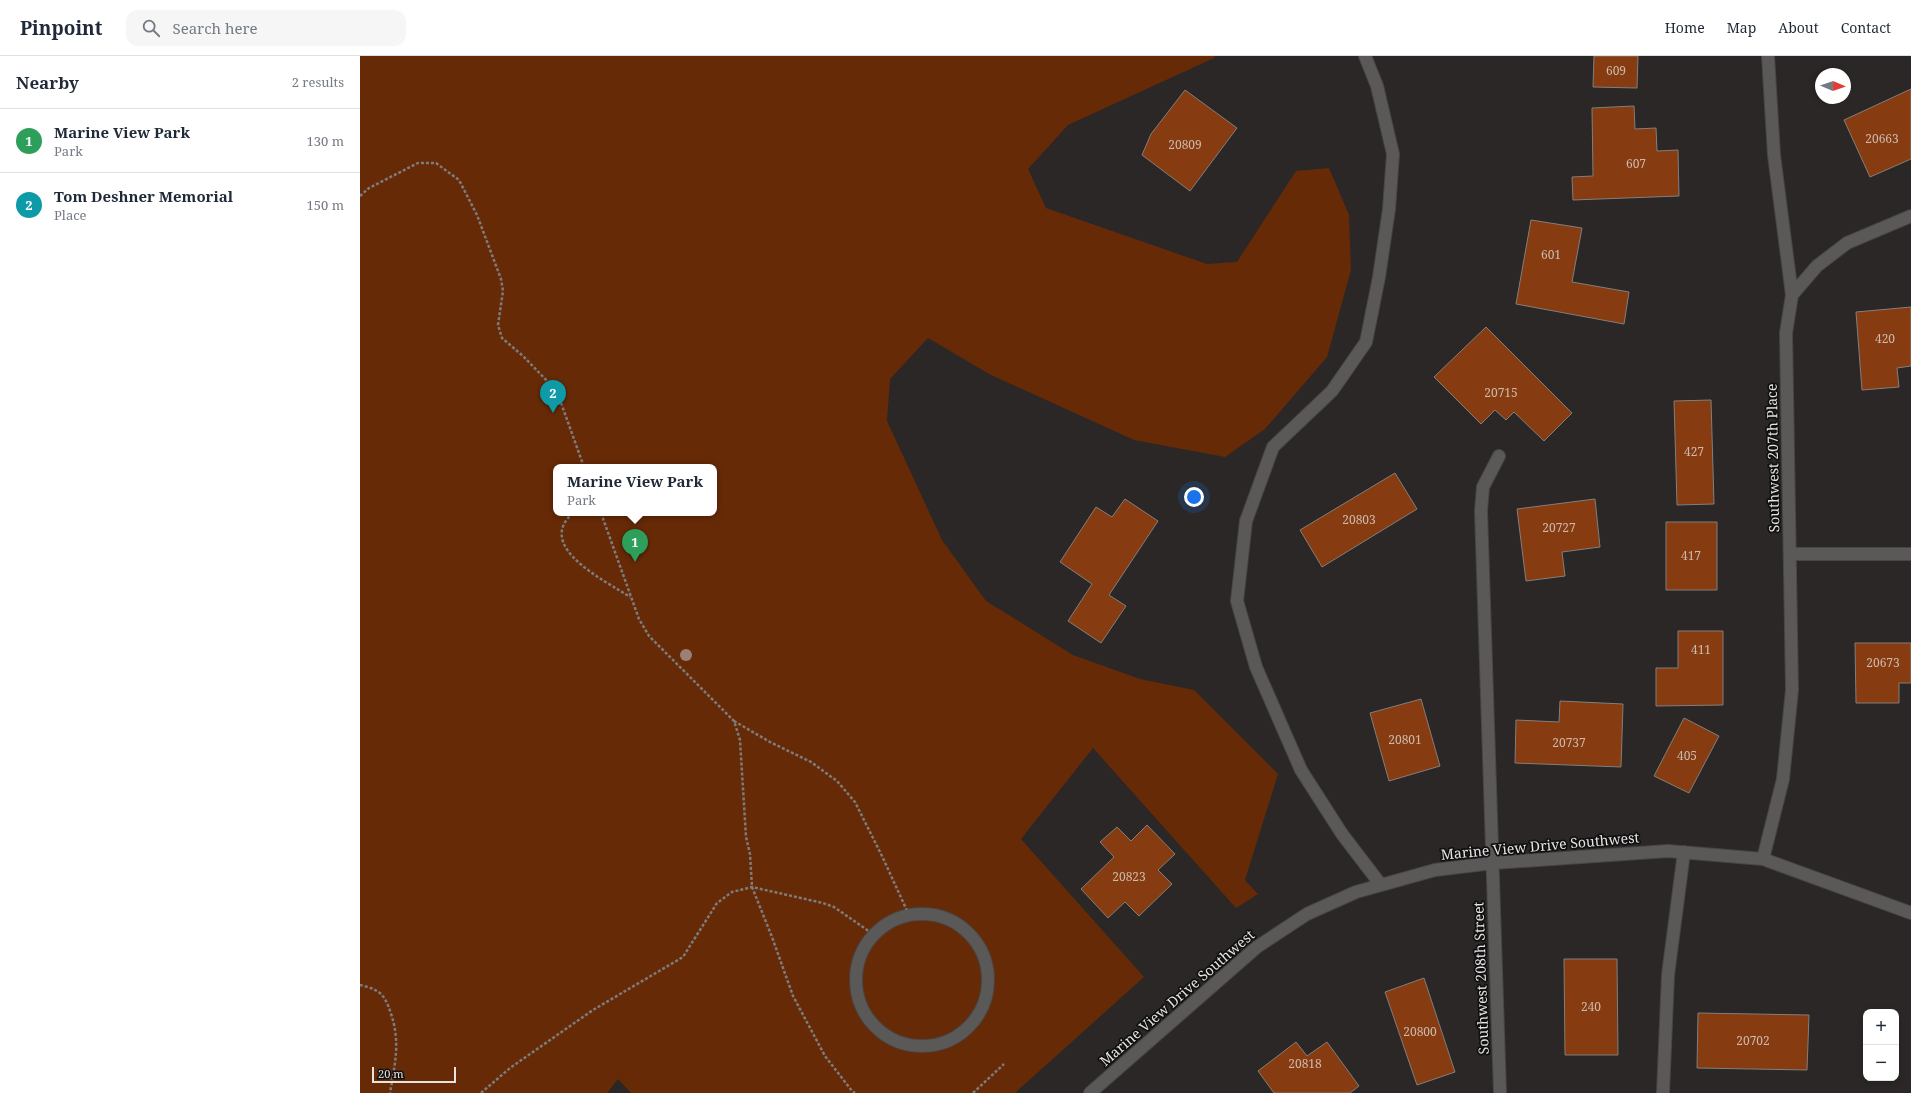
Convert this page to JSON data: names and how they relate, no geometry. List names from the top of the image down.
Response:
{
  "streets": {
    "street": ["Southwest 207th Place", "Marine View Drive Southwest", "Southwest 208th Street"]
  },
  "crossings": [
    ["Southwest 207th Place", "Marine View Drive Southwest"],
    ["Marine View Drive Southwest", "Southwest 208th Street"]
  ],
  "house_numbers": [
    "609",
    "20663",
    "20809",
    "607",
    "601",
    "420",
    "20715",
    "427",
    "20803",
    "20727",
    "417",
    "411",
    "20673",
    "20801",
    "20737",
    "405",
    "20823",
    "240",
    "20800",
    "20702",
    "20818"
  ],
  "scale_bar": "20 m",
  "north": "right",
  "page": {
    "header": "Pinpoint",
    "search": "Search here",
    "nav": [
      "Home",
      "Map",
      "About",
      "Contact"
    ],
    "heading": ["Nearby", "2 results"],
    "list": [
      {
        "mark": "1",
        "name": "Marine View Park",
        "note": "Park",
        "value": "130 m"
      },
      {
        "mark": "2",
        "name": "Tom Deshner Memorial",
        "note": "Place",
        "value": "150 m"
      }
    ],
    "pins": ["2", "1"],
    "popup": ["Marine View Park", "Park"],
    "map_buttons": ["+", "−"],
    "scale": "20 m"
  }
}
